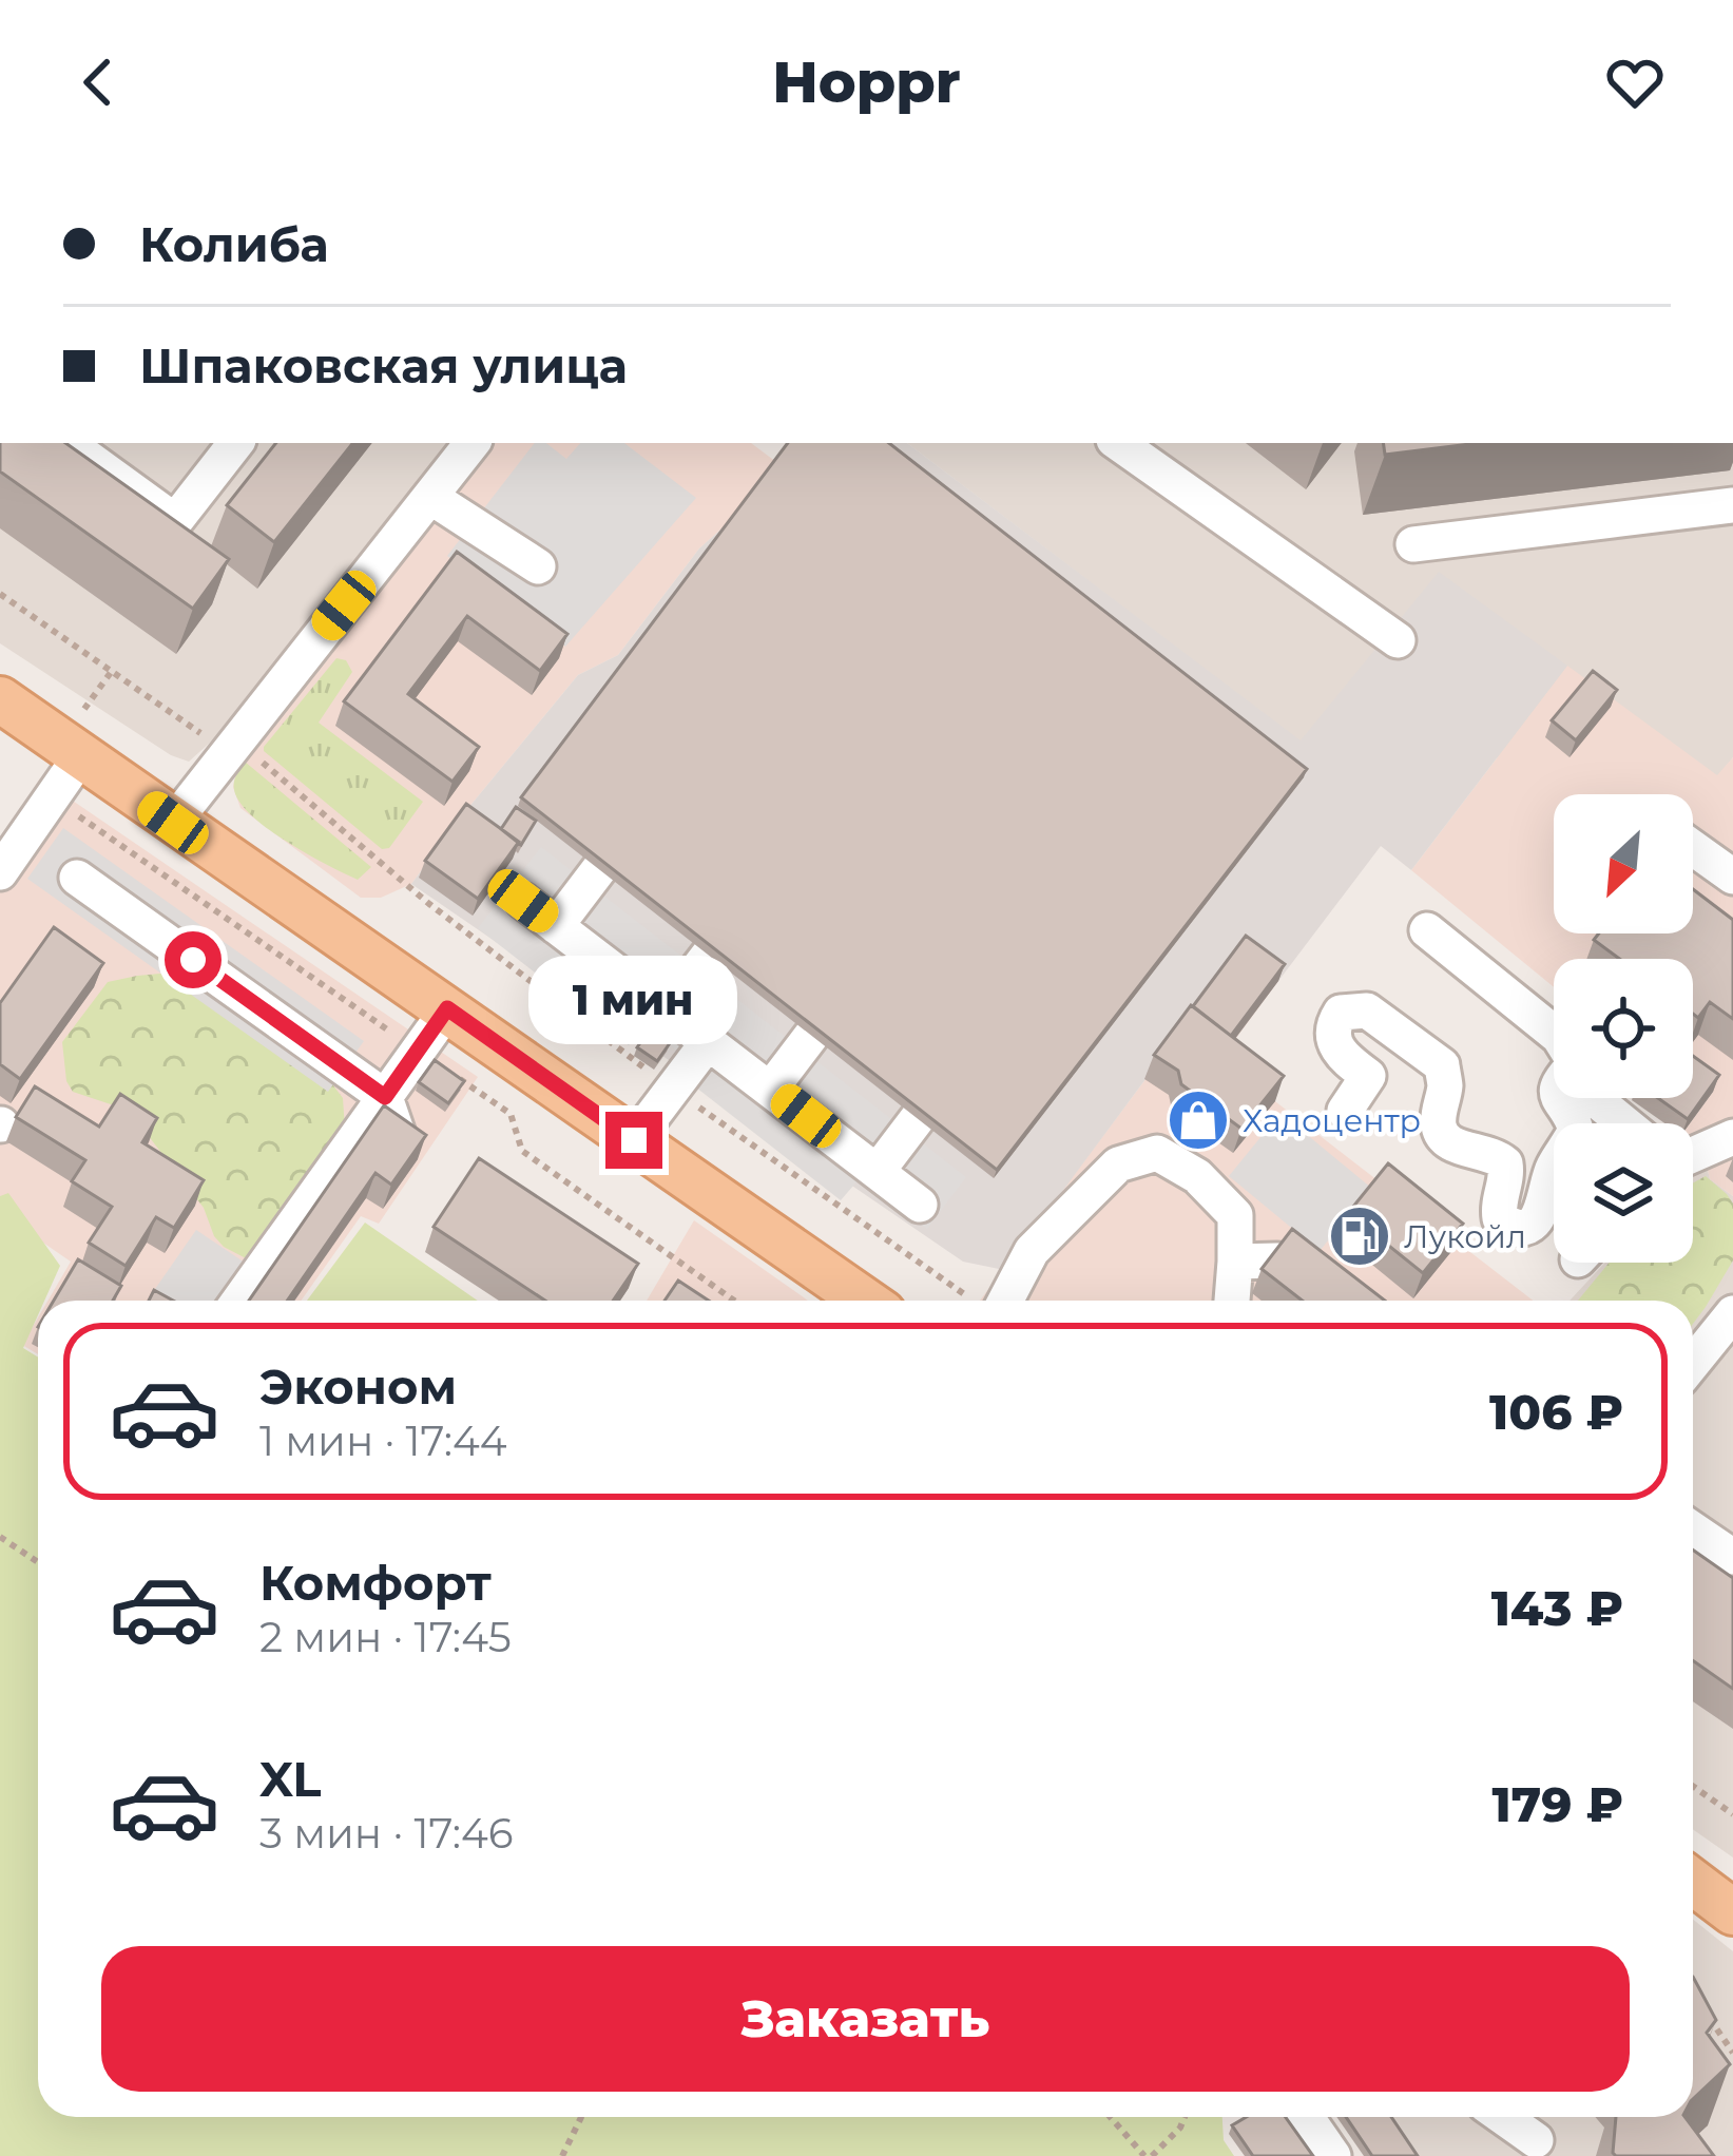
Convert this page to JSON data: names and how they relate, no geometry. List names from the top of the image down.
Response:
{
  "places": {
    "shop": ["Хадоцентр"],
    "fuel station": ["Лукойл"]
  },
  "north": "bottom left",
  "page": {
    "header": "Hoppr",
    "banner": ["Колиба", "Шпаковская улица"],
    "bubble": "1 мин",
    "list": [
      {
        "name": "Эконом",
        "note": "1 мин · 17:44",
        "value": "106 ₽"
      },
      {
        "name": "Комфорт",
        "note": "2 мин · 17:45",
        "value": "143 ₽"
      },
      {
        "name": "XL",
        "note": "3 мин · 17:46",
        "value": "179 ₽"
      }
    ],
    "buttons": "Заказать"
  }
}
